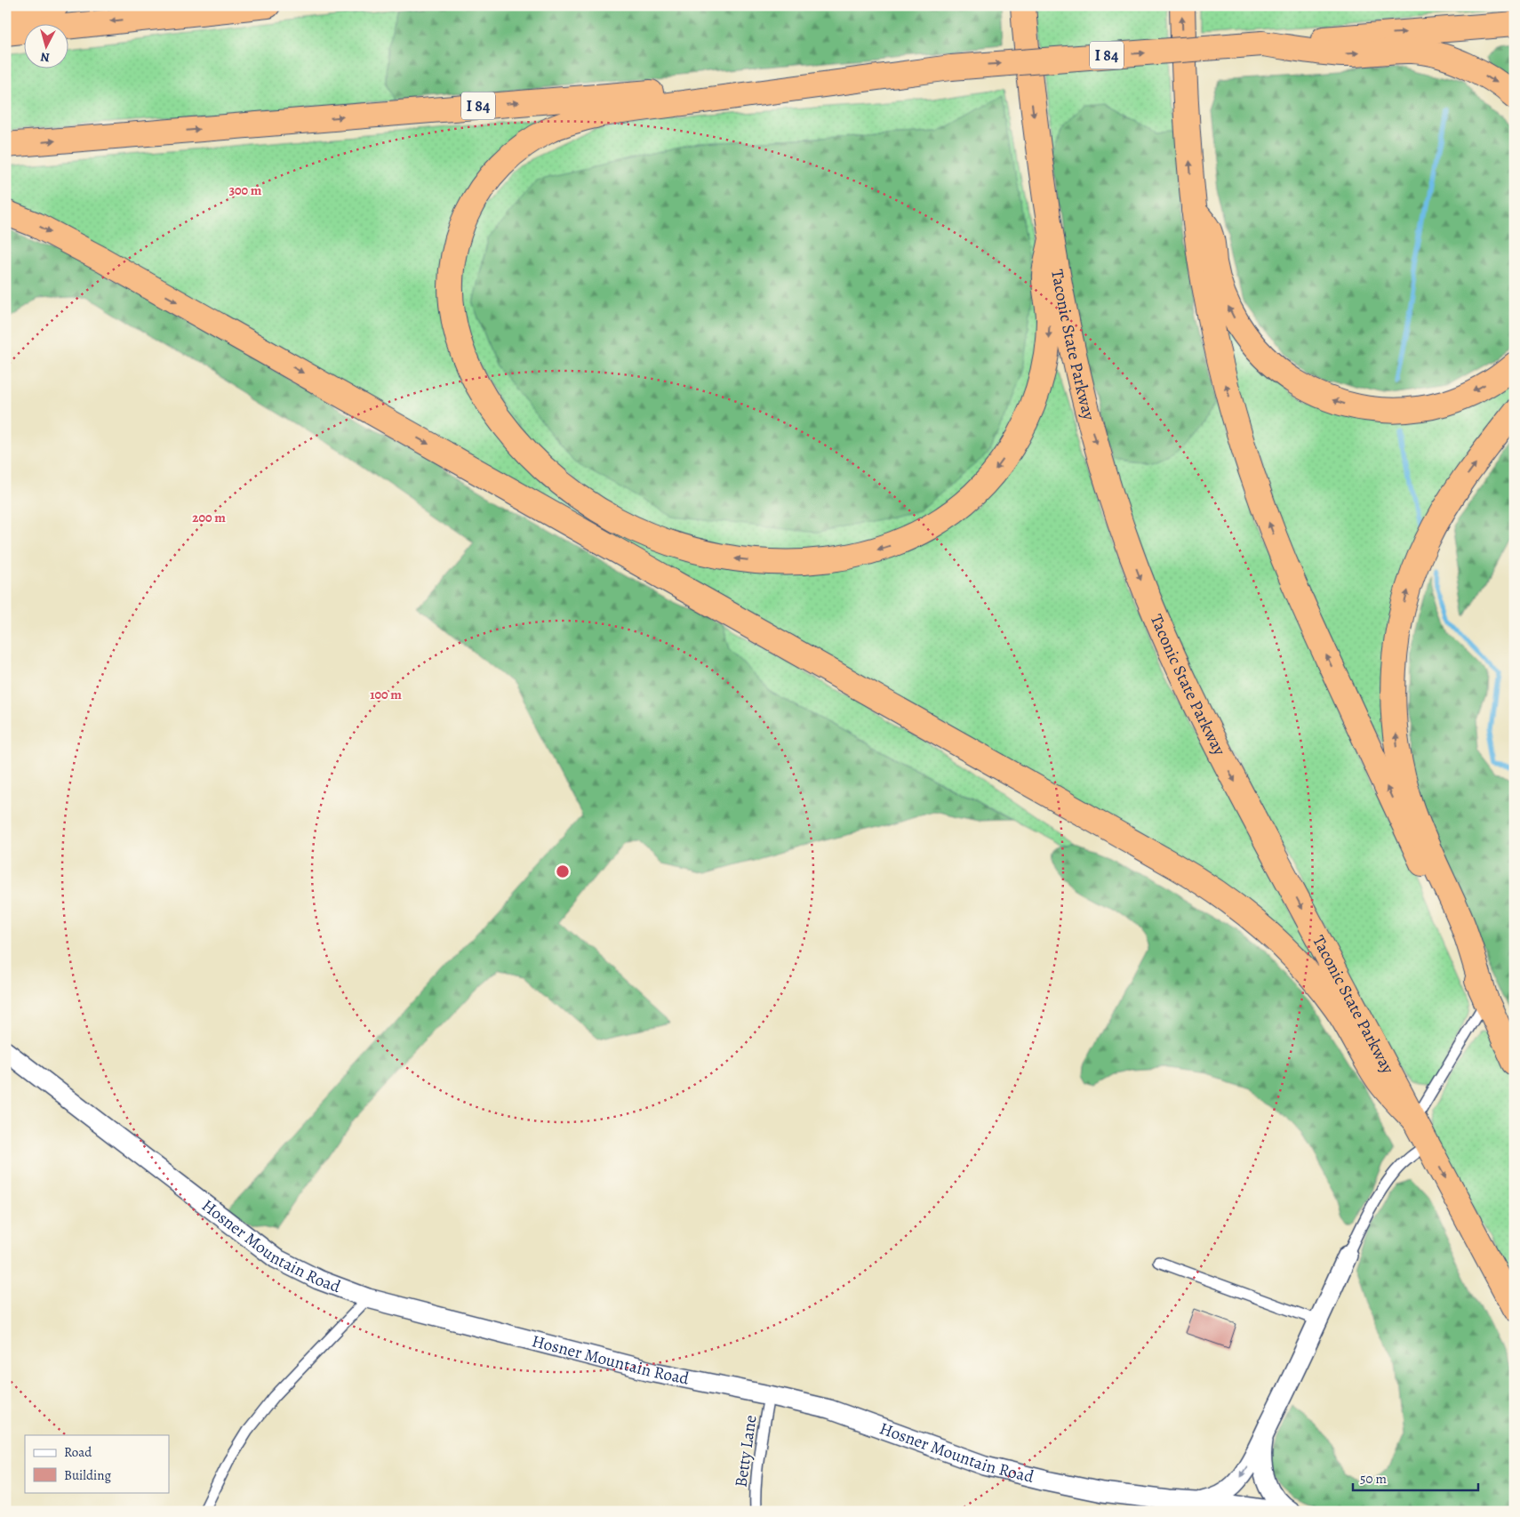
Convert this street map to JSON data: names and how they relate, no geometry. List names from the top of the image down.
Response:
{
  "streets": {
    "highway": ["I 84", "Taconic State Parkway"],
    "street": ["Hosner Mountain Road"],
    "lane": ["Betty Lane"]
  },
  "crossings": [
    ["Hosner Mountain Road", "Betty Lane"]
  ],
  "legend": ["Road", "Building"],
  "scale_bar": "50 m",
  "north": "bottom",
  "rings": ["300 m", "200 m", "100 m"]
}
